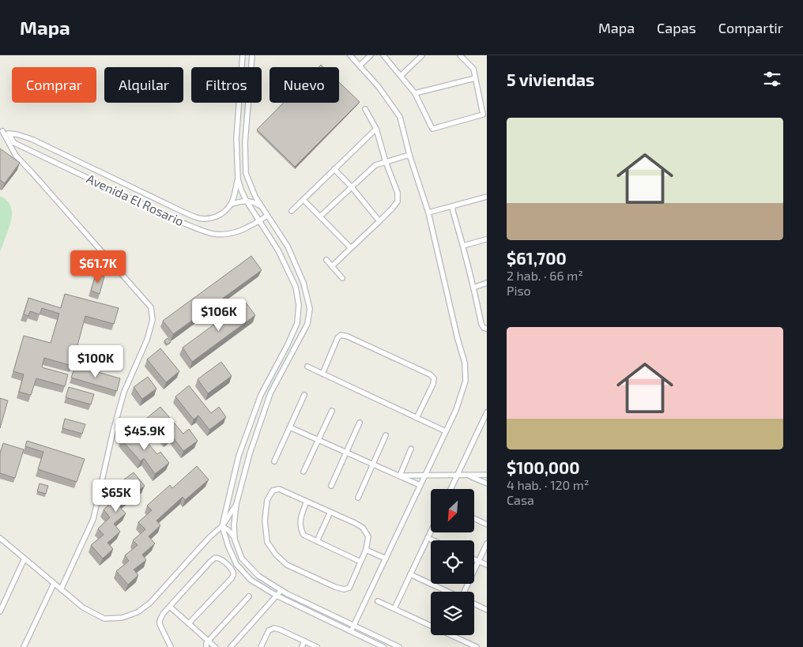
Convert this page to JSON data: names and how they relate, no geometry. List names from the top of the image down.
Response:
{
  "streets": {
    "street": ["Avenida El Rosario"]
  },
  "north": "bottom left",
  "page": {
    "header": "Mapa",
    "nav": ["Mapa", "Capas", "Compartir"],
    "heading": "5 viviendas",
    "chip": [
      "Comprar",
      "Alquilar",
      "Filtros",
      "Nuevo"
    ],
    "list": [
      {
        "name": "$61,700",
        "note": "2 hab. · 66 m² · Piso"
      },
      {
        "name": "$100,000",
        "note": "4 hab. · 120 m² · Casa"
      }
    ],
    "price": [
      "$61.7K",
      "$106K",
      "$100K",
      "$45.9K",
      "$65K"
    ]
  }
}
